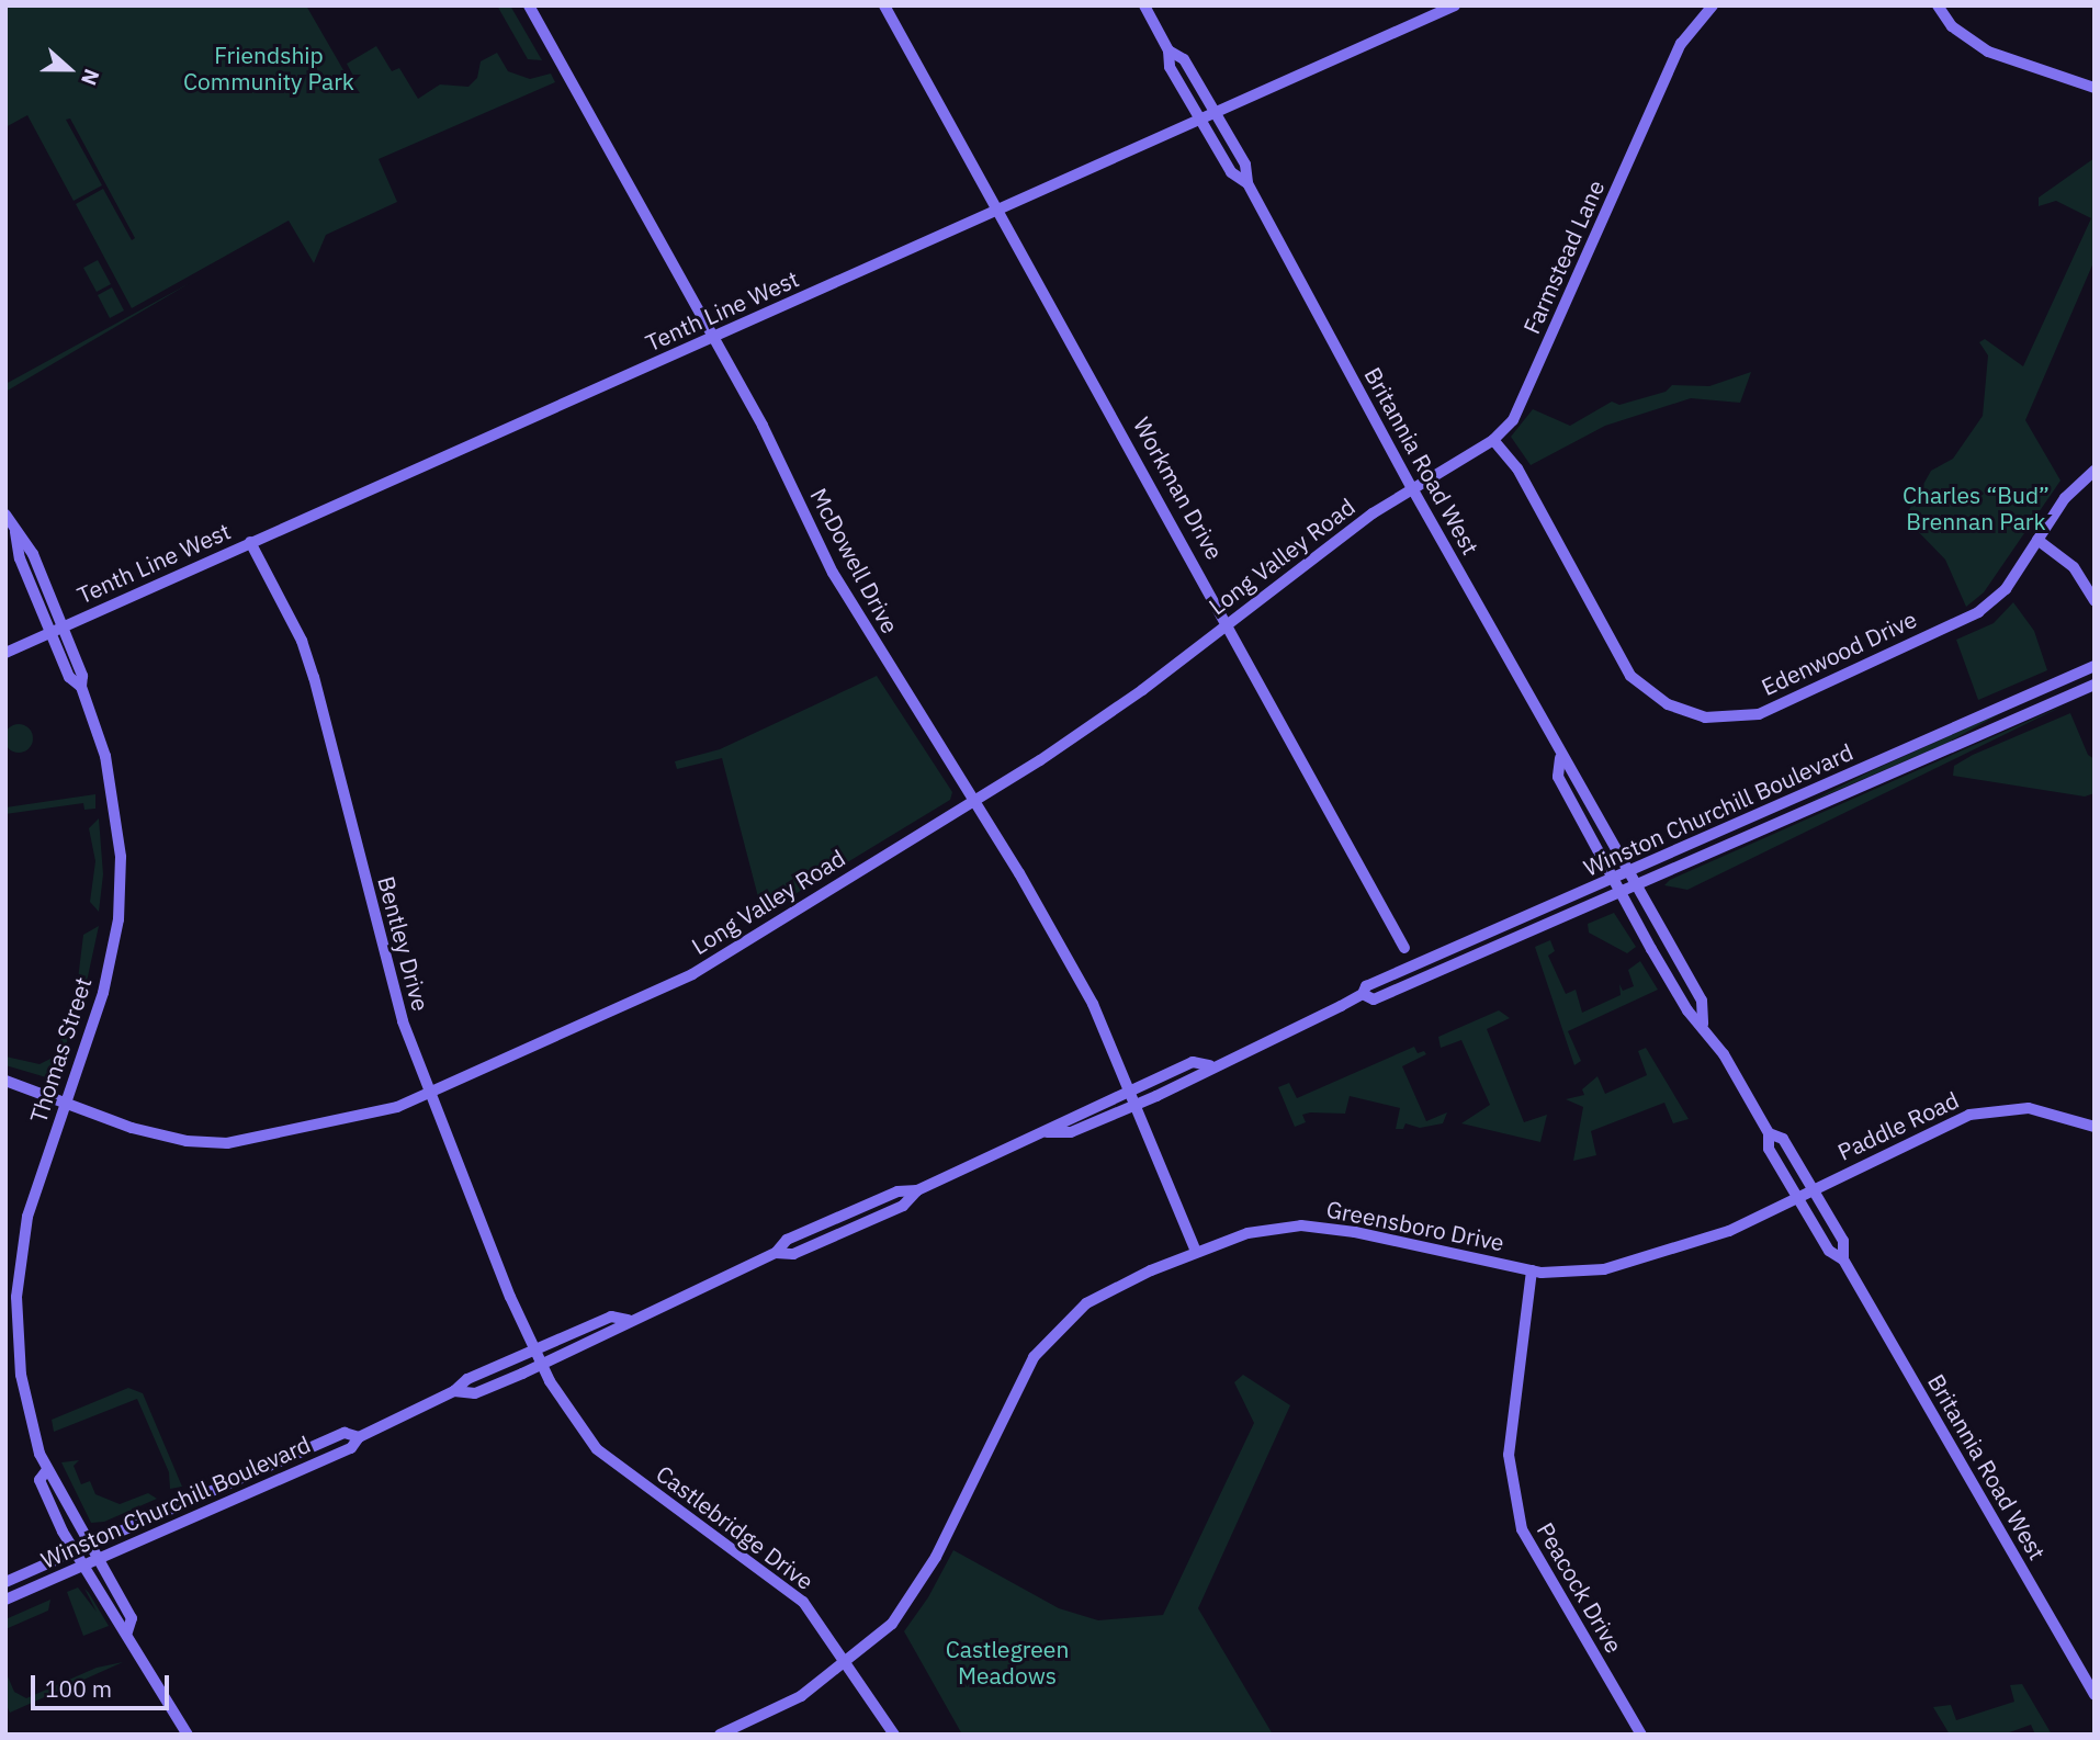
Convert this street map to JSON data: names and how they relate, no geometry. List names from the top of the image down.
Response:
{
  "streets": {
    "street": [
      "Farmstead Lane",
      "Tenth Line West",
      "Britannia Road West",
      "Workman Drive",
      "Long Valley Road",
      "McDowell Drive",
      "Edenwood Drive",
      "Winston Churchill Boulevard",
      "Bentley Drive",
      "Thomas Street",
      "Paddle Road",
      "Greensboro Drive",
      "Castlebridge Drive",
      "Peacock Drive"
    ]
  },
  "crossings": [
    ["Farmstead Lane", "Britannia Road West"],
    ["Farmstead Lane", "Long Valley Road"],
    ["Farmstead Lane", "Edenwood Drive"],
    ["Tenth Line West", "Britannia Road West"],
    ["Tenth Line West", "Workman Drive"],
    ["Tenth Line West", "McDowell Drive"],
    ["Tenth Line West", "Bentley Drive"],
    ["Tenth Line West", "Thomas Street"],
    ["Britannia Road West", "Long Valley Road"],
    ["Britannia Road West", "Winston Churchill Boulevard"],
    ["Britannia Road West", "Paddle Road"],
    ["Britannia Road West", "Greensboro Drive"],
    ["Workman Drive", "Long Valley Road"],
    ["Long Valley Road", "McDowell Drive"],
    ["Long Valley Road", "Bentley Drive"],
    ["Long Valley Road", "Thomas Street"],
    ["McDowell Drive", "Winston Churchill Boulevard"],
    ["McDowell Drive", "Greensboro Drive"],
    ["Winston Churchill Boulevard", "Bentley Drive"],
    ["Winston Churchill Boulevard", "Thomas Street"],
    ["Winston Churchill Boulevard", "Castlebridge Drive"],
    ["Bentley Drive", "Castlebridge Drive"],
    ["Paddle Road", "Greensboro Drive"],
    ["Greensboro Drive", "Castlebridge Drive"],
    ["Greensboro Drive", "Peacock Drive"]
  ],
  "parks": ["Friendship Community Park", "Charles “Bud” Brennan Park", "Castlegreen Meadows"],
  "scale_bar": "100 m",
  "north": "right"
}
